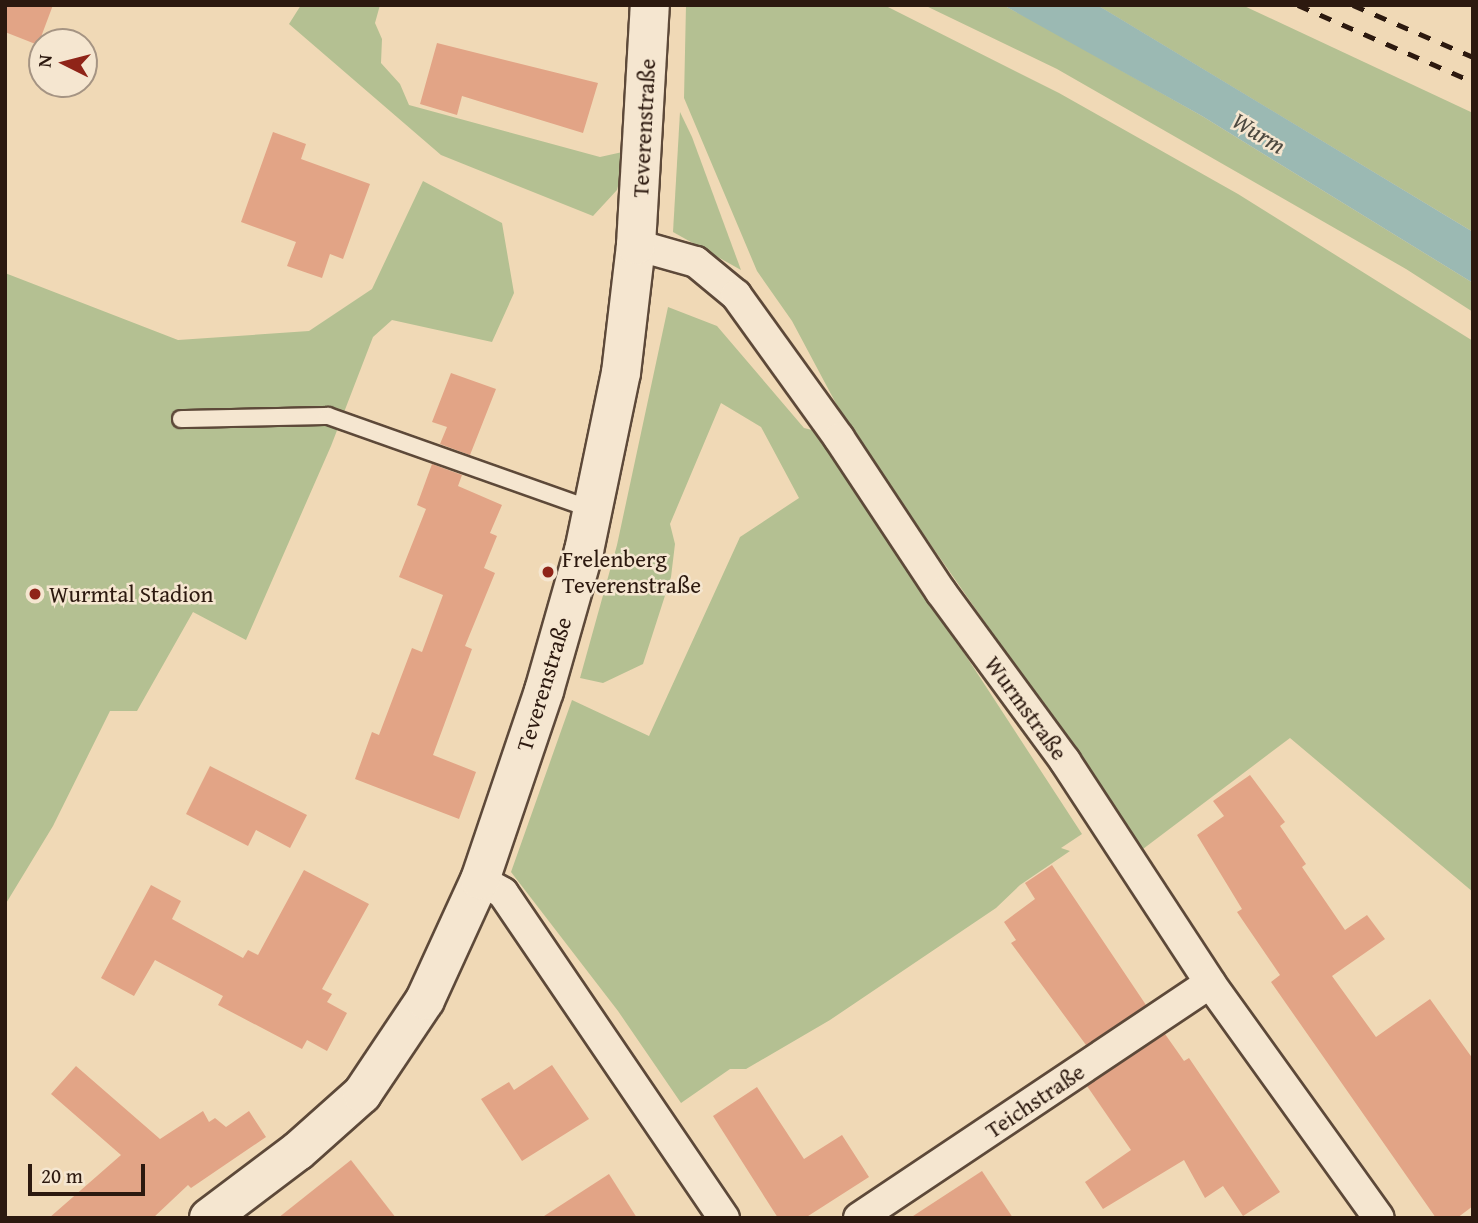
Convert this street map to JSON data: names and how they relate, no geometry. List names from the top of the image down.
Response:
{
  "streets": {
    "street": ["Teverenstraße", "Wurmstraße", "Teichstraße"]
  },
  "crossings": [
    ["Teverenstraße", "Wurmstraße"],
    ["Wurmstraße", "Teichstraße"]
  ],
  "water": ["Wurm"],
  "places": ["Frelenberg Teverenstraße", "Wurmtal Stadion"],
  "scale_bar": "20 m",
  "north": "left"
}
